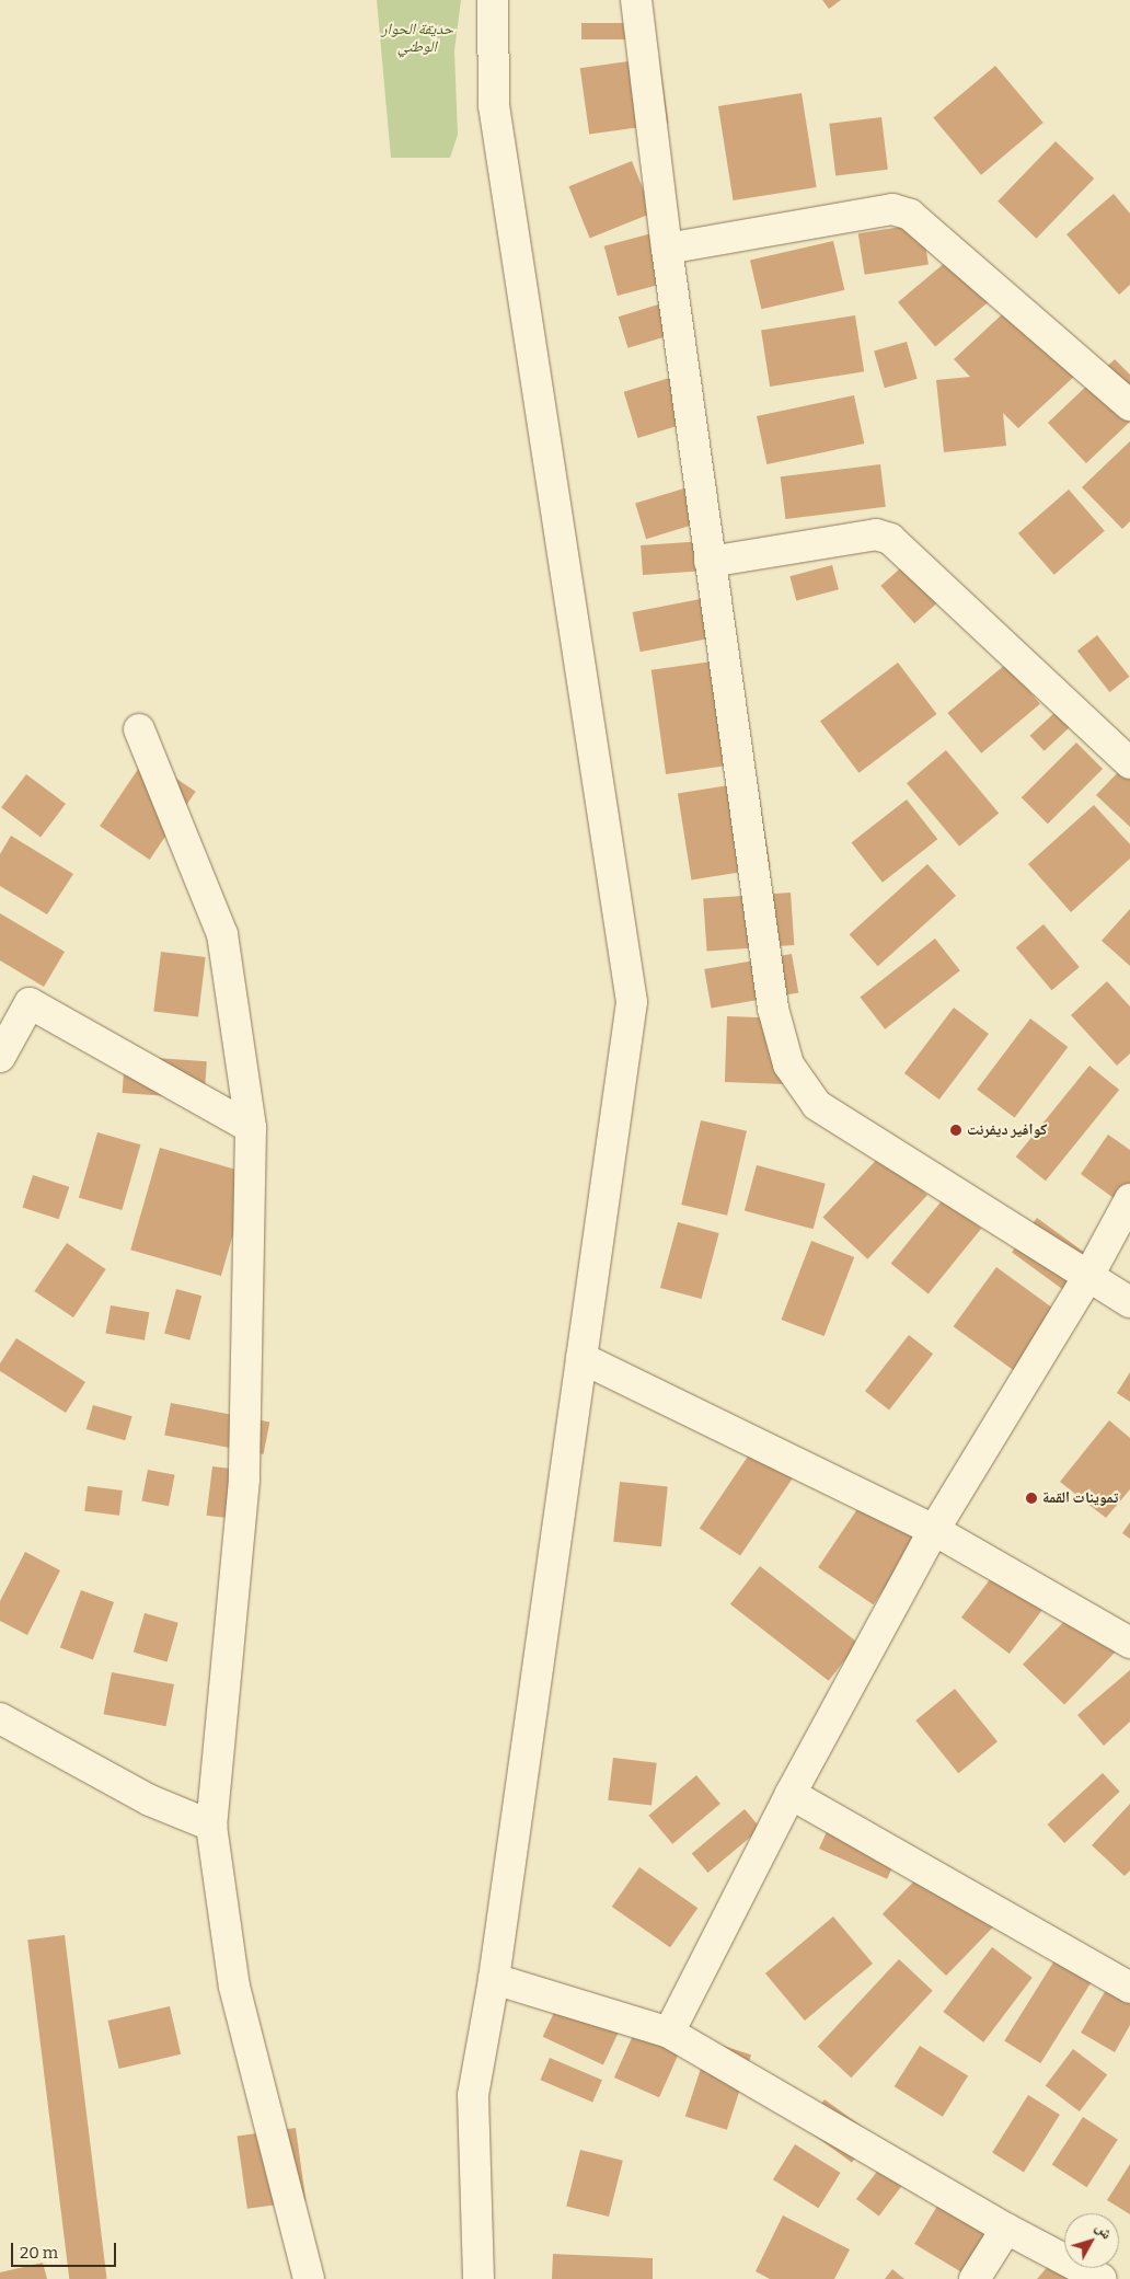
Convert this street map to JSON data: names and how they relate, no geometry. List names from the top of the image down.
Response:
{
  "parks": ["حديقة الحوار الوطني"],
  "places": ["كوافير ديفرنت", "تموينات القمة"],
  "scale_bar": "20 m",
  "north": "top right"
}
